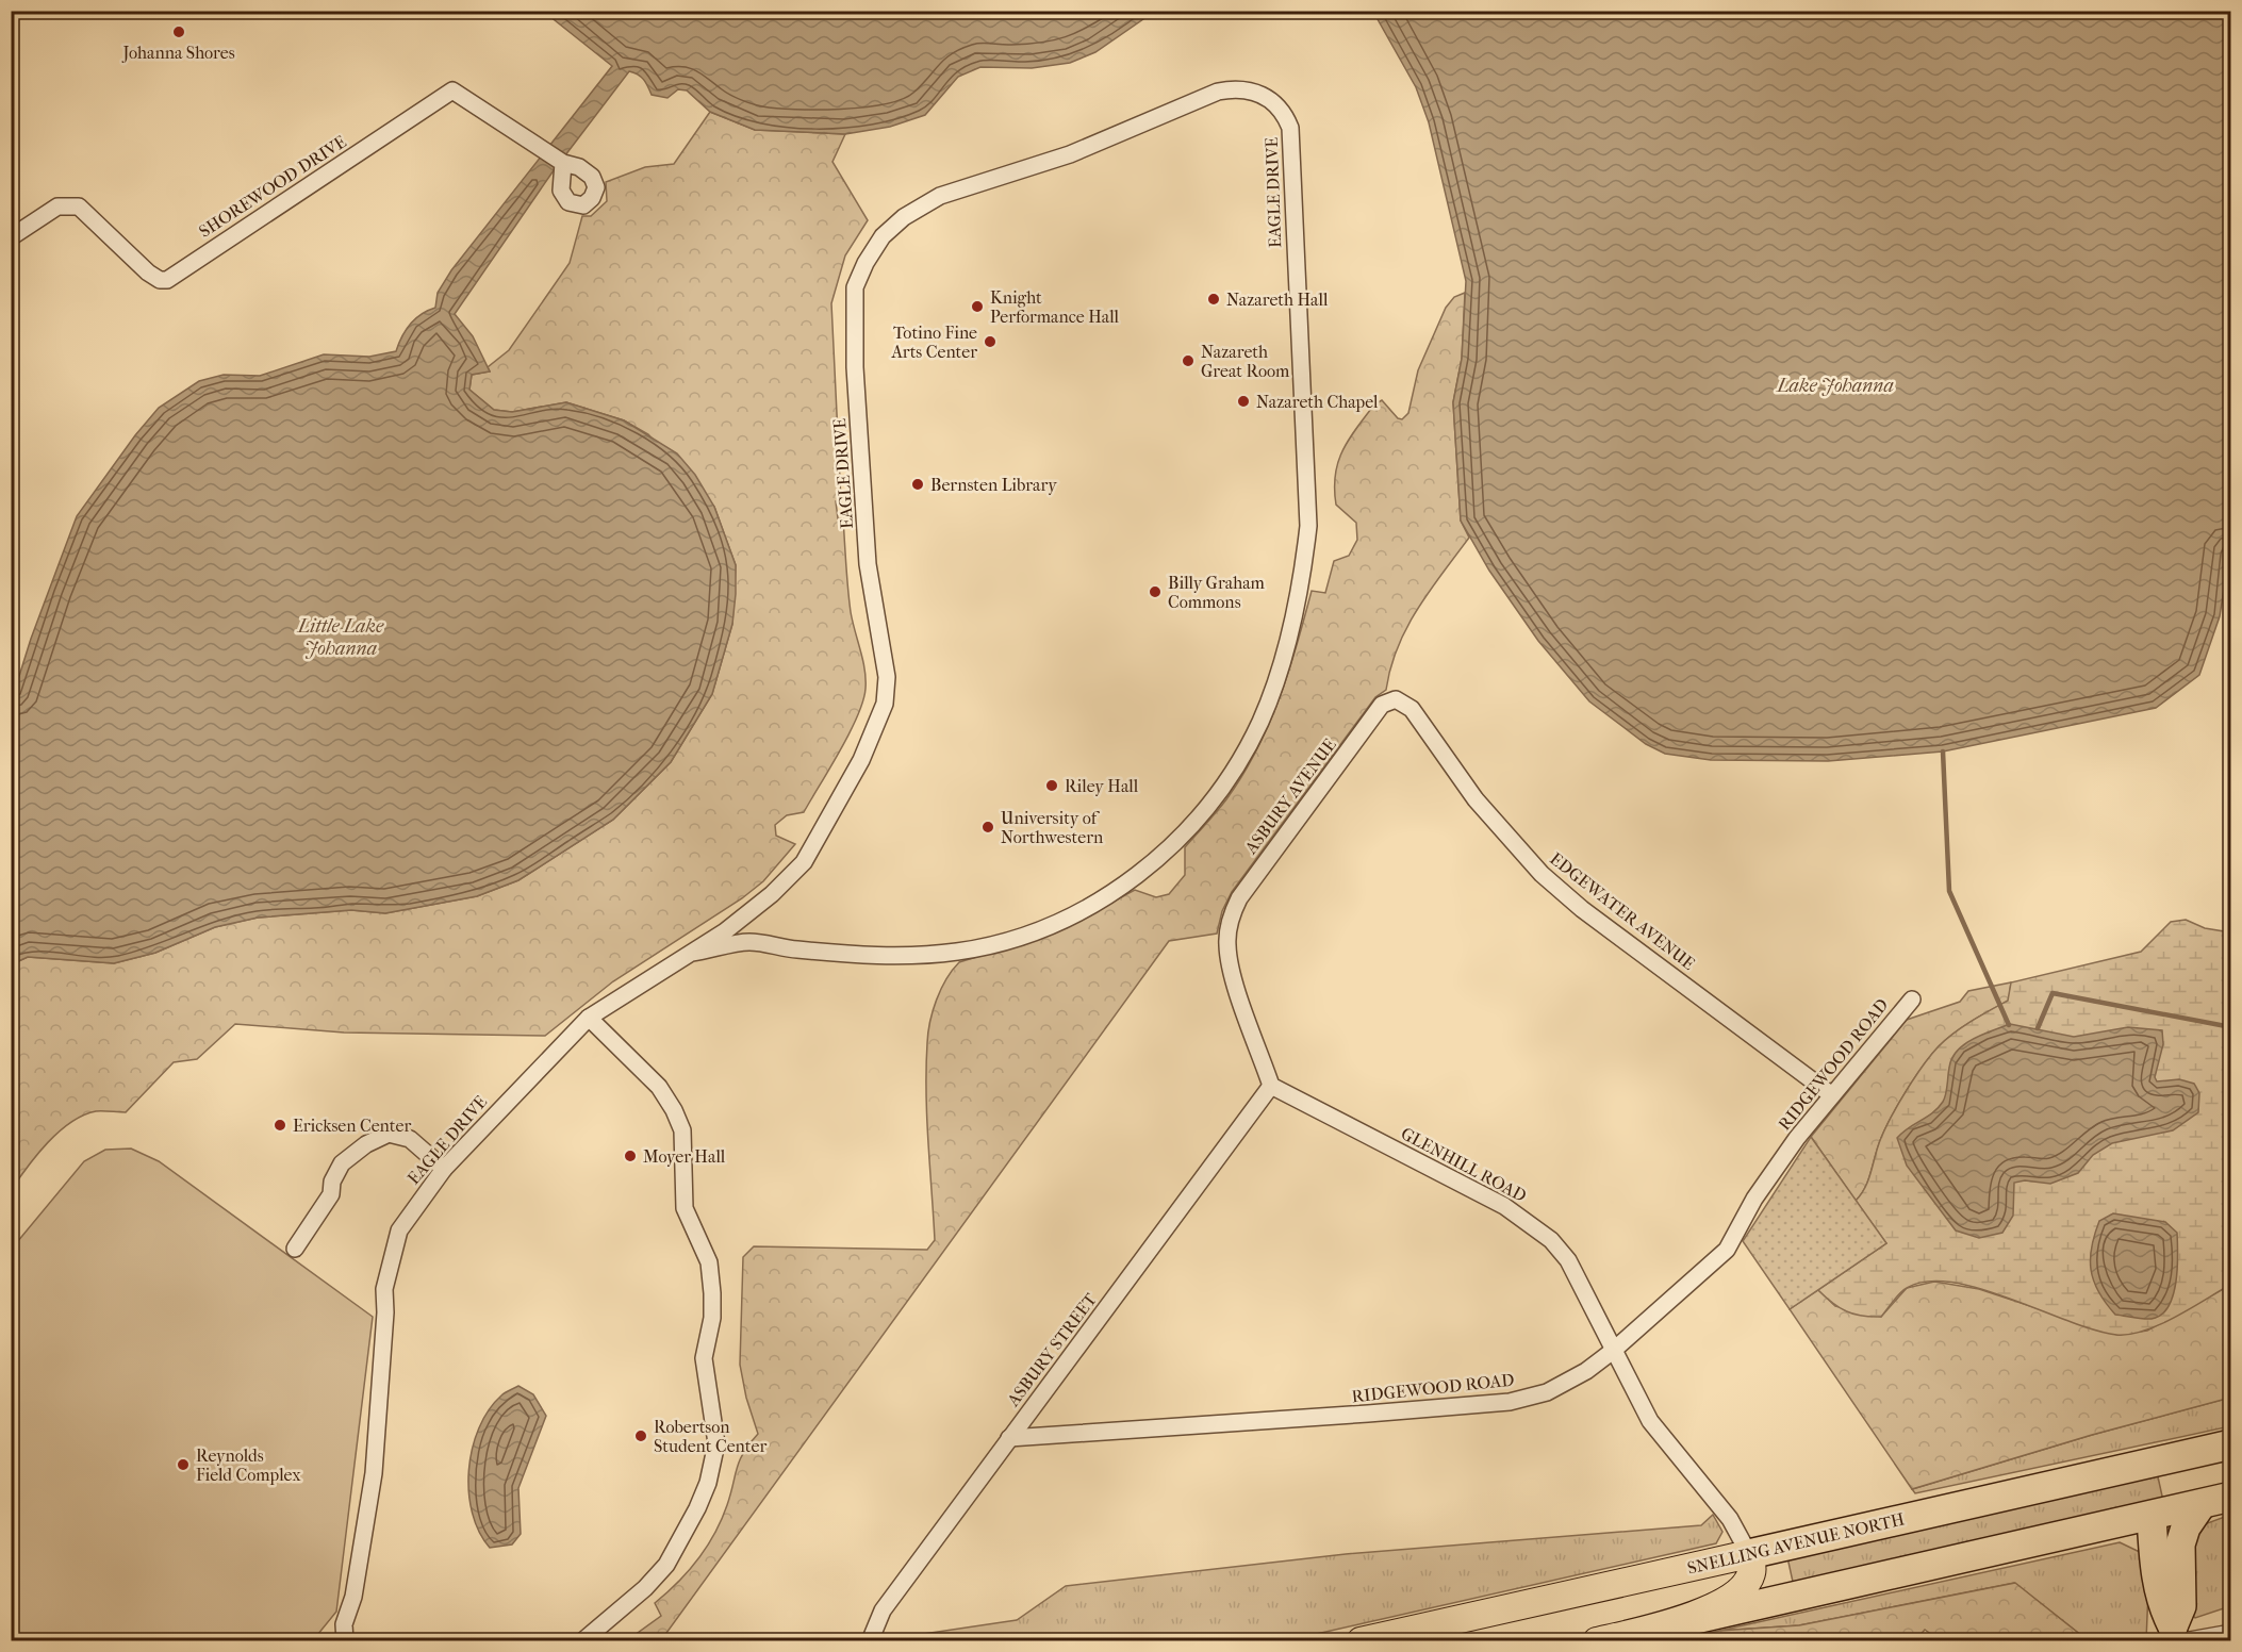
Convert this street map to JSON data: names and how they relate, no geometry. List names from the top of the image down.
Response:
{
  "streets": {
    "highway": ["SNELLING AVENUE NORTH"],
    "street": [
      "SHOREWOOD DRIVE",
      "EAGLE DRIVE",
      "ASBURY AVENUE",
      "EDGEWATER AVENUE",
      "RIDGEWOOD ROAD",
      "GLENHILL ROAD",
      "ASBURY STREET"
    ]
  },
  "crossings": [
    ["ASBURY AVENUE", "EDGEWATER AVENUE"],
    ["ASBURY AVENUE", "GLENHILL ROAD"],
    ["ASBURY AVENUE", "ASBURY STREET"],
    ["EDGEWATER AVENUE", "RIDGEWOOD ROAD"],
    ["RIDGEWOOD ROAD", "GLENHILL ROAD"],
    ["RIDGEWOOD ROAD", "ASBURY STREET"],
    ["GLENHILL ROAD", "ASBURY STREET"],
    ["GLENHILL ROAD", "SNELLING AVENUE NORTH"]
  ],
  "water": ["Lake Johanna", "Little Lake Johanna"],
  "places": [
    "Johanna Shores",
    "Nazareth Hall",
    "Knight Performance Hall",
    "Totino Fine Arts Center",
    "Nazareth Great Room",
    "Nazareth Chapel",
    "Bernsten Library",
    "Billy Graham Commons",
    "Riley Hall",
    "University of Northwestern",
    "Ericksen Center",
    "Moyer Hall",
    "Robertson Student Center",
    "Reynolds Field Complex"
  ]
}
